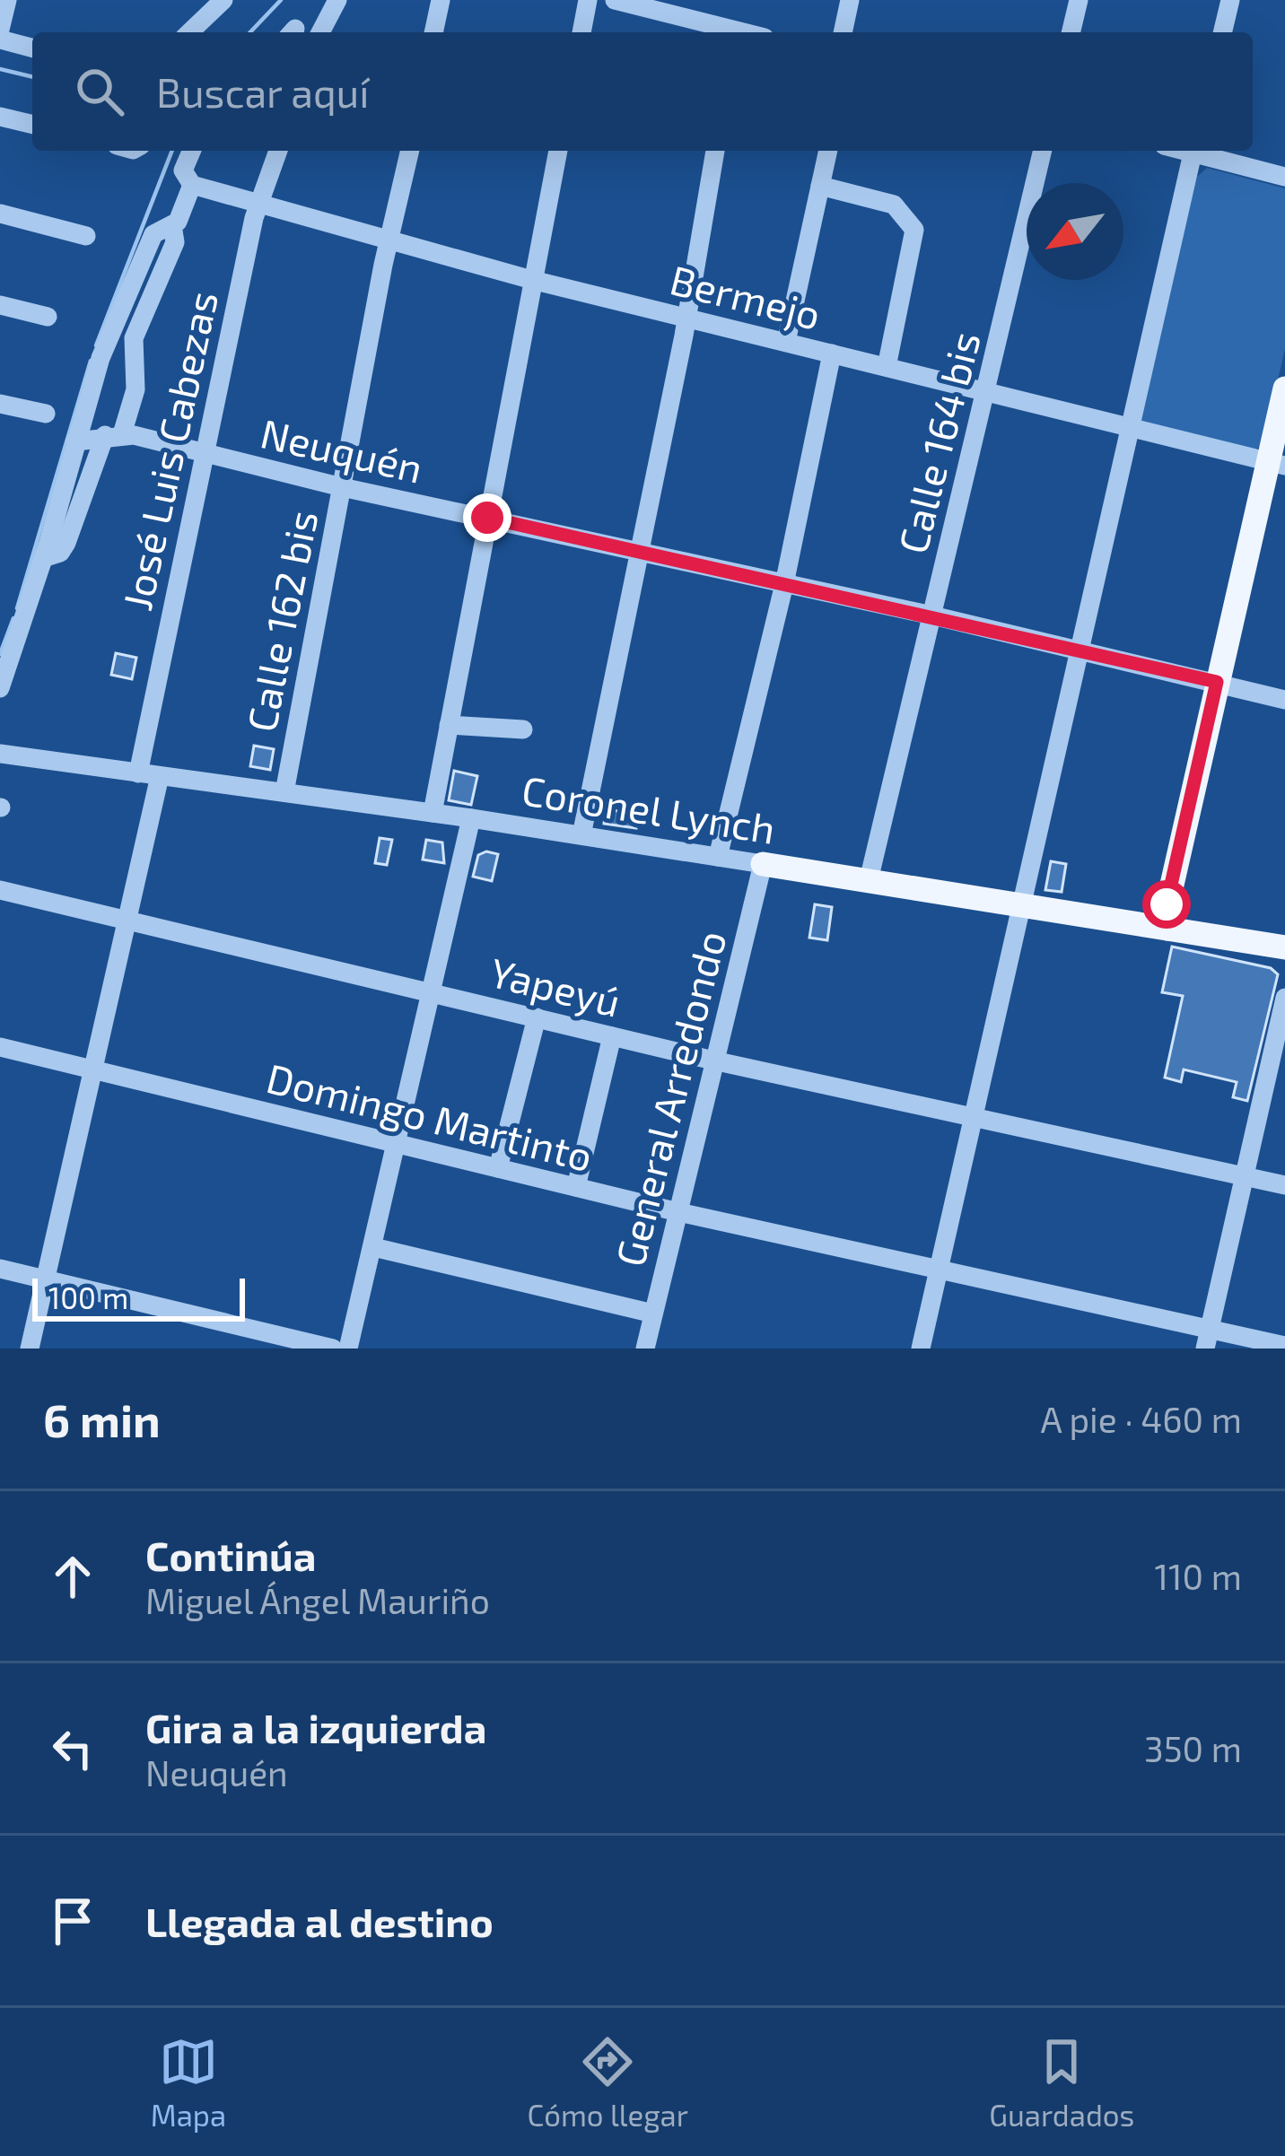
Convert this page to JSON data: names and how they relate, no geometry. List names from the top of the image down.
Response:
{
  "streets": {
    "main road": ["Coronel Lynch"],
    "street": [
      "Bermejo",
      "Calle 164 bis",
      "Neuquén",
      "José Luis Cabezas",
      "Calle 162 bis",
      "Yapeyú",
      "General Arredondo",
      "Domingo Martinto"
    ]
  },
  "crossings": [
    ["Bermejo", "Calle 164 bis"],
    ["Bermejo", "José Luis Cabezas"],
    ["Bermejo", "Calle 162 bis"],
    ["Calle 164 bis", "Neuquén"],
    ["Calle 164 bis", "Coronel Lynch"],
    ["Neuquén", "José Luis Cabezas"],
    ["Neuquén", "Calle 162 bis"],
    ["José Luis Cabezas", "Coronel Lynch"],
    ["Calle 162 bis", "Coronel Lynch"],
    ["Coronel Lynch", "General Arredondo"],
    ["Yapeyú", "General Arredondo"],
    ["General Arredondo", "Domingo Martinto"]
  ],
  "scale_bar": "100 m",
  "north": "bottom left",
  "page": {
    "search": "Buscar aquí",
    "scale": "100 m",
    "heading": ["6 min", "A pie · 460 m"],
    "list": [
      ["Continúa", "Miguel Ángel Mauriño", "110 m"],
      ["Gira a la izquierda", "Neuquén", "350 m"],
      "Llegada al destino"
    ],
    "nav": ["Mapa", "Cómo llegar", "Guardados"]
  }
}
